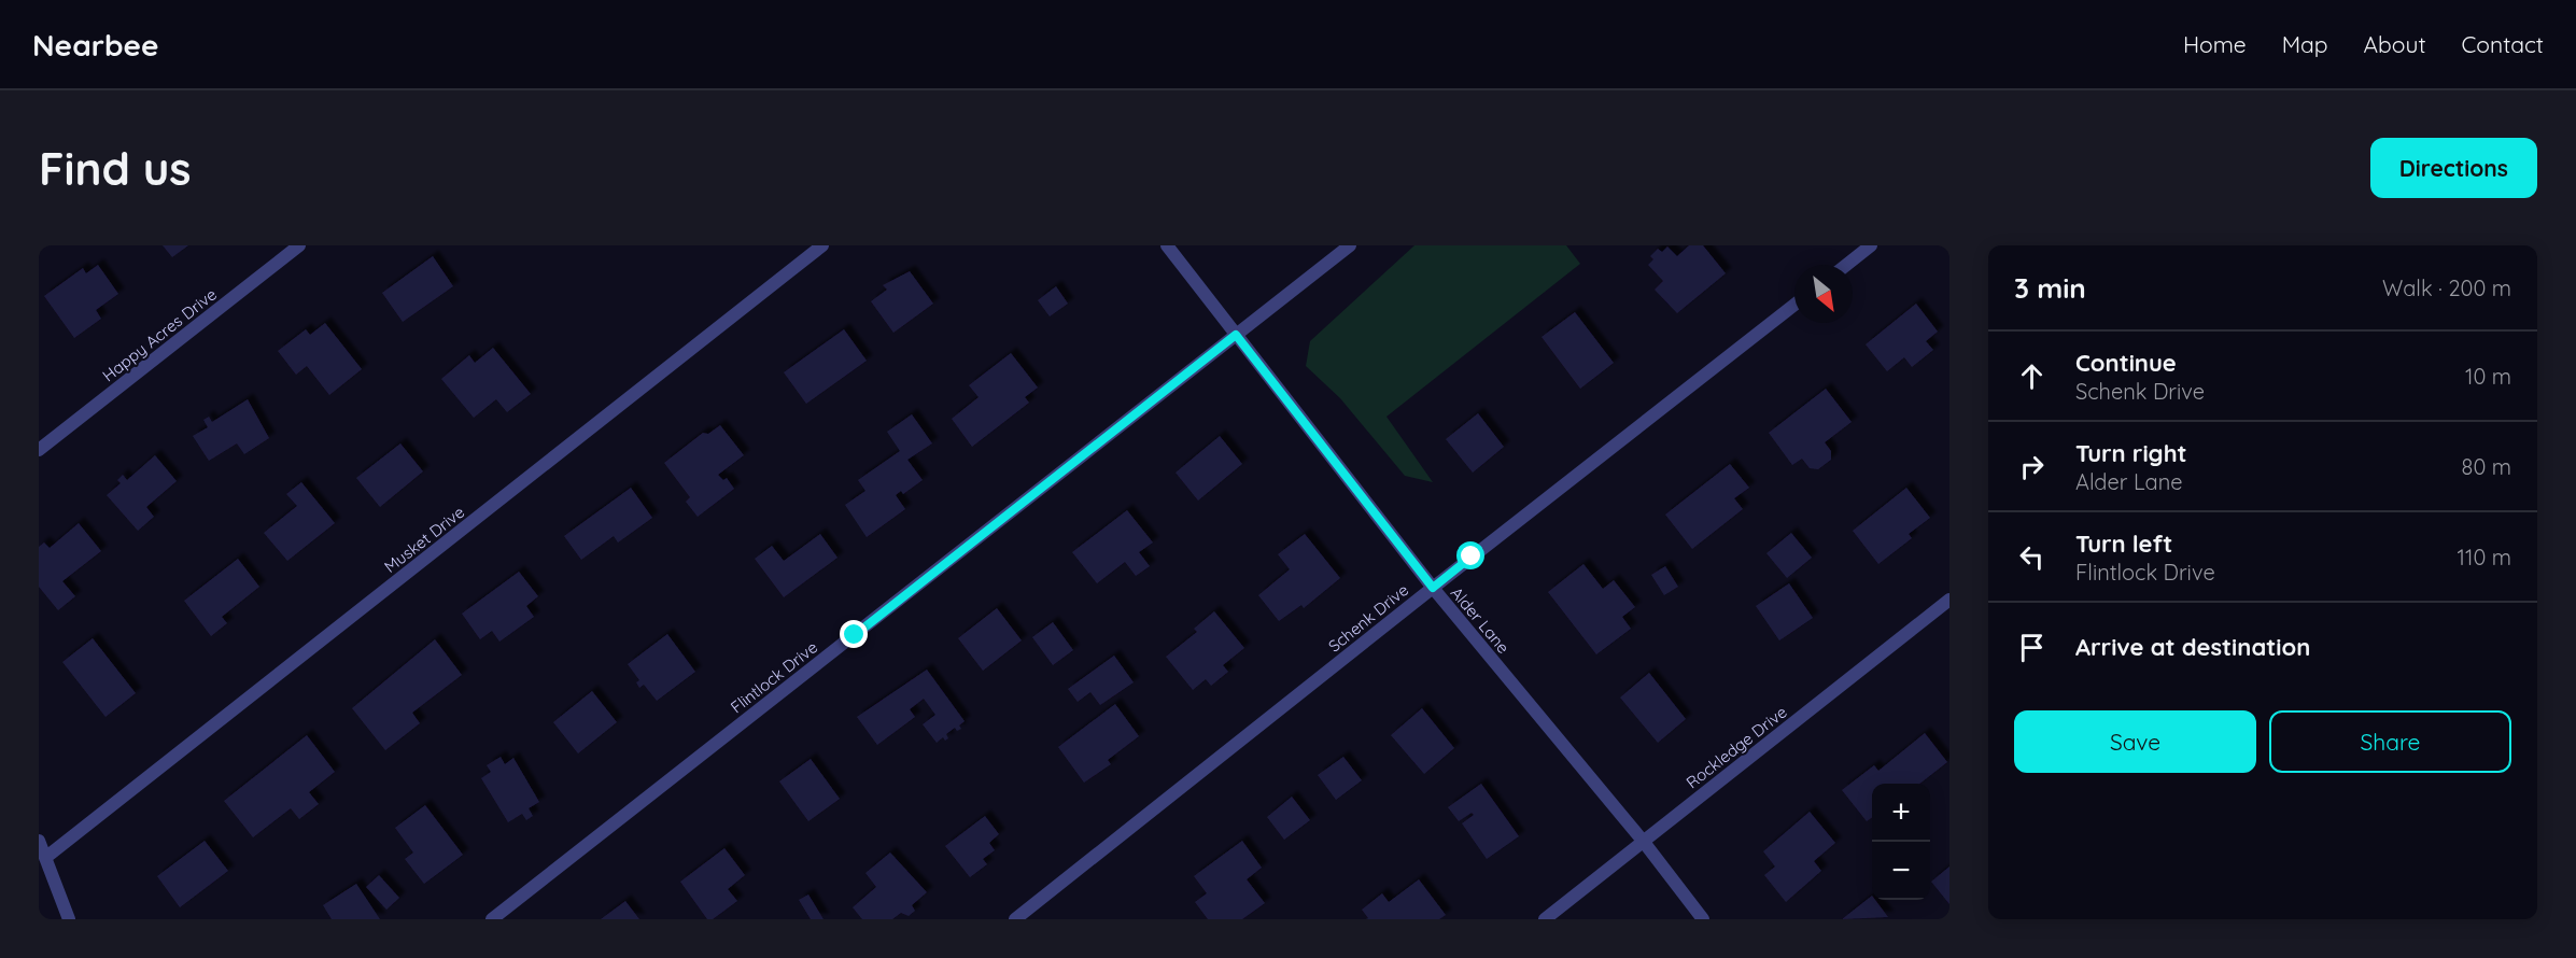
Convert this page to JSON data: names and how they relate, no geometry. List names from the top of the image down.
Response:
{
  "streets": {
    "street": [
      "Happy Acres Drive",
      "Musket Drive",
      "Schenk Drive",
      "Alder Lane",
      "Flintlock Drive",
      "Rockledge Drive"
    ]
  },
  "crossings": [
    ["Schenk Drive", "Alder Lane"],
    ["Alder Lane", "Flintlock Drive"],
    ["Alder Lane", "Rockledge Drive"]
  ],
  "north": "bottom right",
  "page": {
    "header": "Nearbee",
    "nav": [
      "Home",
      "Map",
      "About",
      "Contact"
    ],
    "buttons": [
      "Directions",
      ["Save", "Share"]
    ],
    "title": "Find us",
    "heading": ["3 min", "Walk · 200 m"],
    "list": [
      ["Continue", "Schenk Drive", "10 m"],
      ["Turn right", "Alder Lane", "80 m"],
      ["Turn left", "Flintlock Drive", "110 m"],
      "Arrive at destination"
    ],
    "map_buttons": ["+", "−"]
  }
}
